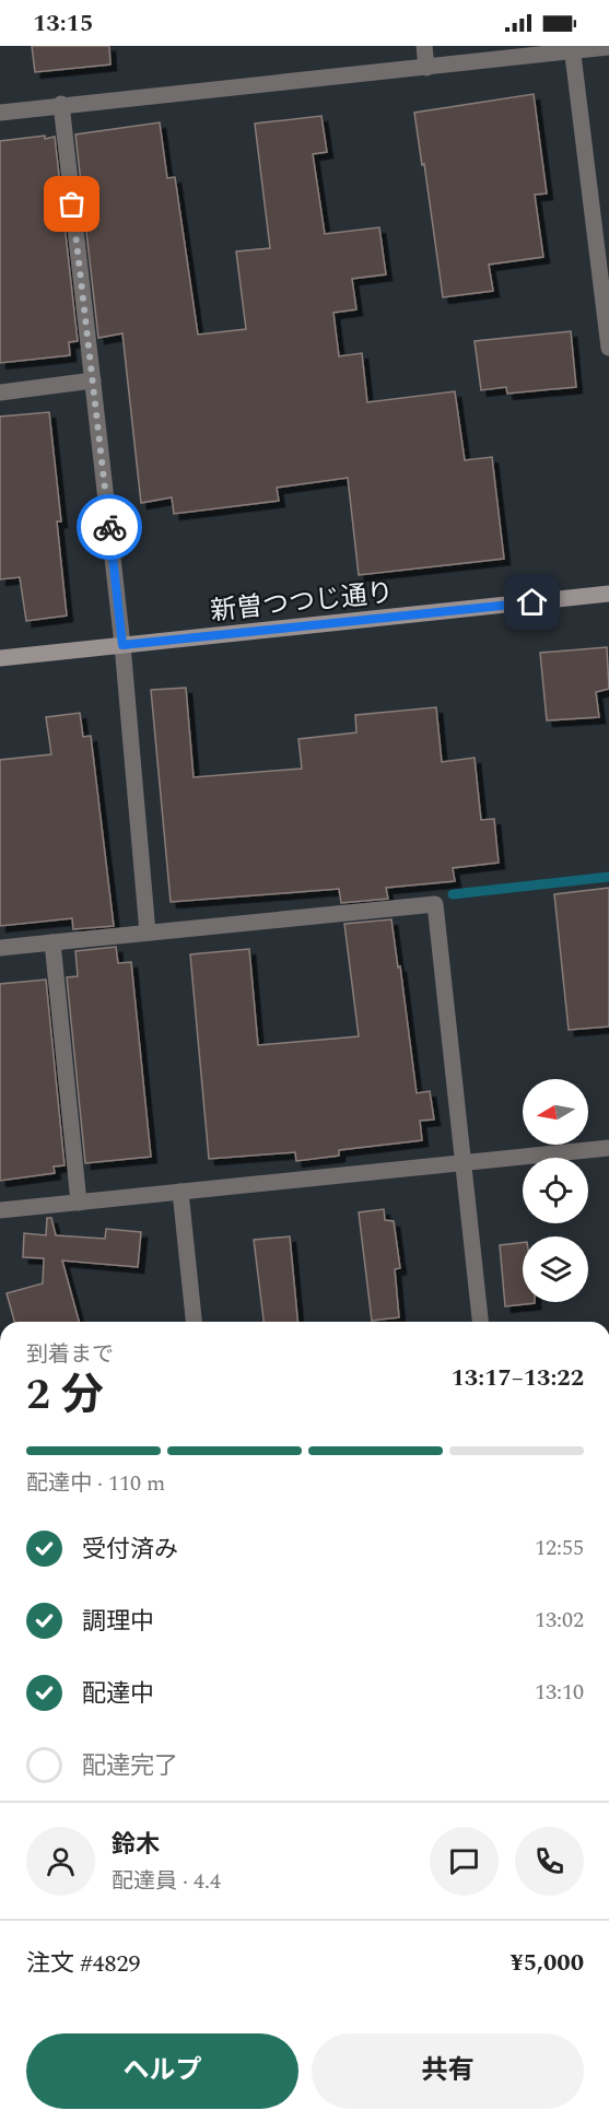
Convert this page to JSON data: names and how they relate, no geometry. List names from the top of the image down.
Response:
{
  "streets": {
    "street": ["新曽つつじ通り"]
  },
  "north": "left",
  "page": {
    "status": "13:15",
    "heading": ["2 分", "到着まで", "13:17–13:22"],
    "panel": [
      "鈴木",
      "配達員 · 4.4",
      "注文 #4829",
      "¥5,000"
    ],
    "bar": "配達中 · 110 m",
    "list": [
      ["受付済み", "12:55"],
      ["調理中", "13:02"],
      ["配達中", "13:10"],
      "配達完了"
    ],
    "buttons": ["ヘルプ", "共有"]
  }
}
